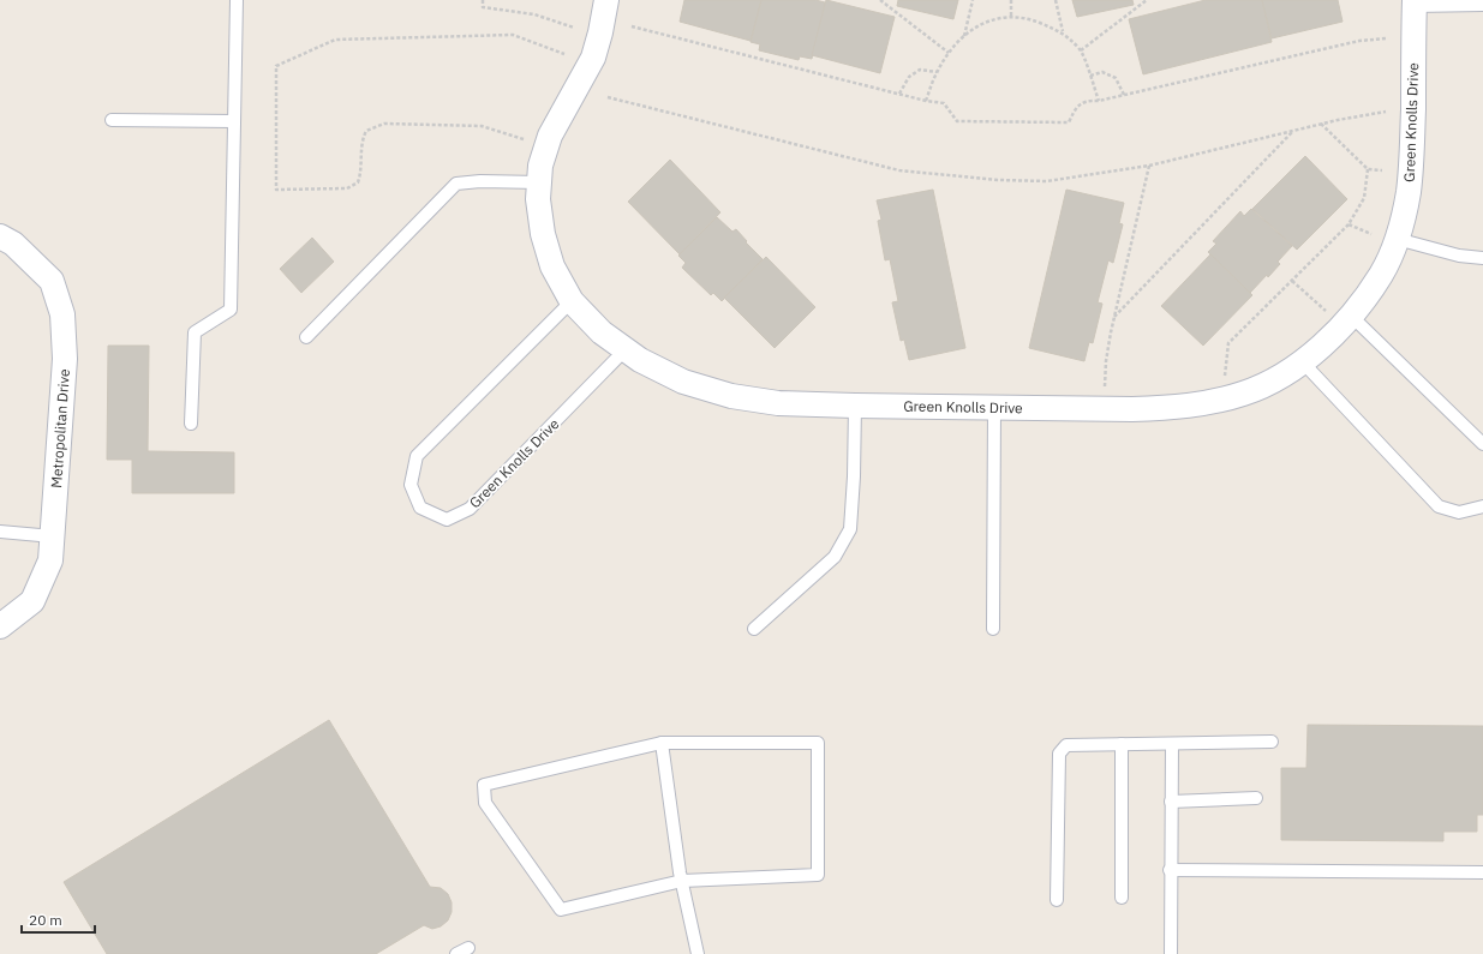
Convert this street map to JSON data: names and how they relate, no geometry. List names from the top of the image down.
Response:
{
  "streets": {
    "street": ["Green Knolls Drive", "Metropolitan Drive"]
  },
  "scale_bar": "20 m"
}
